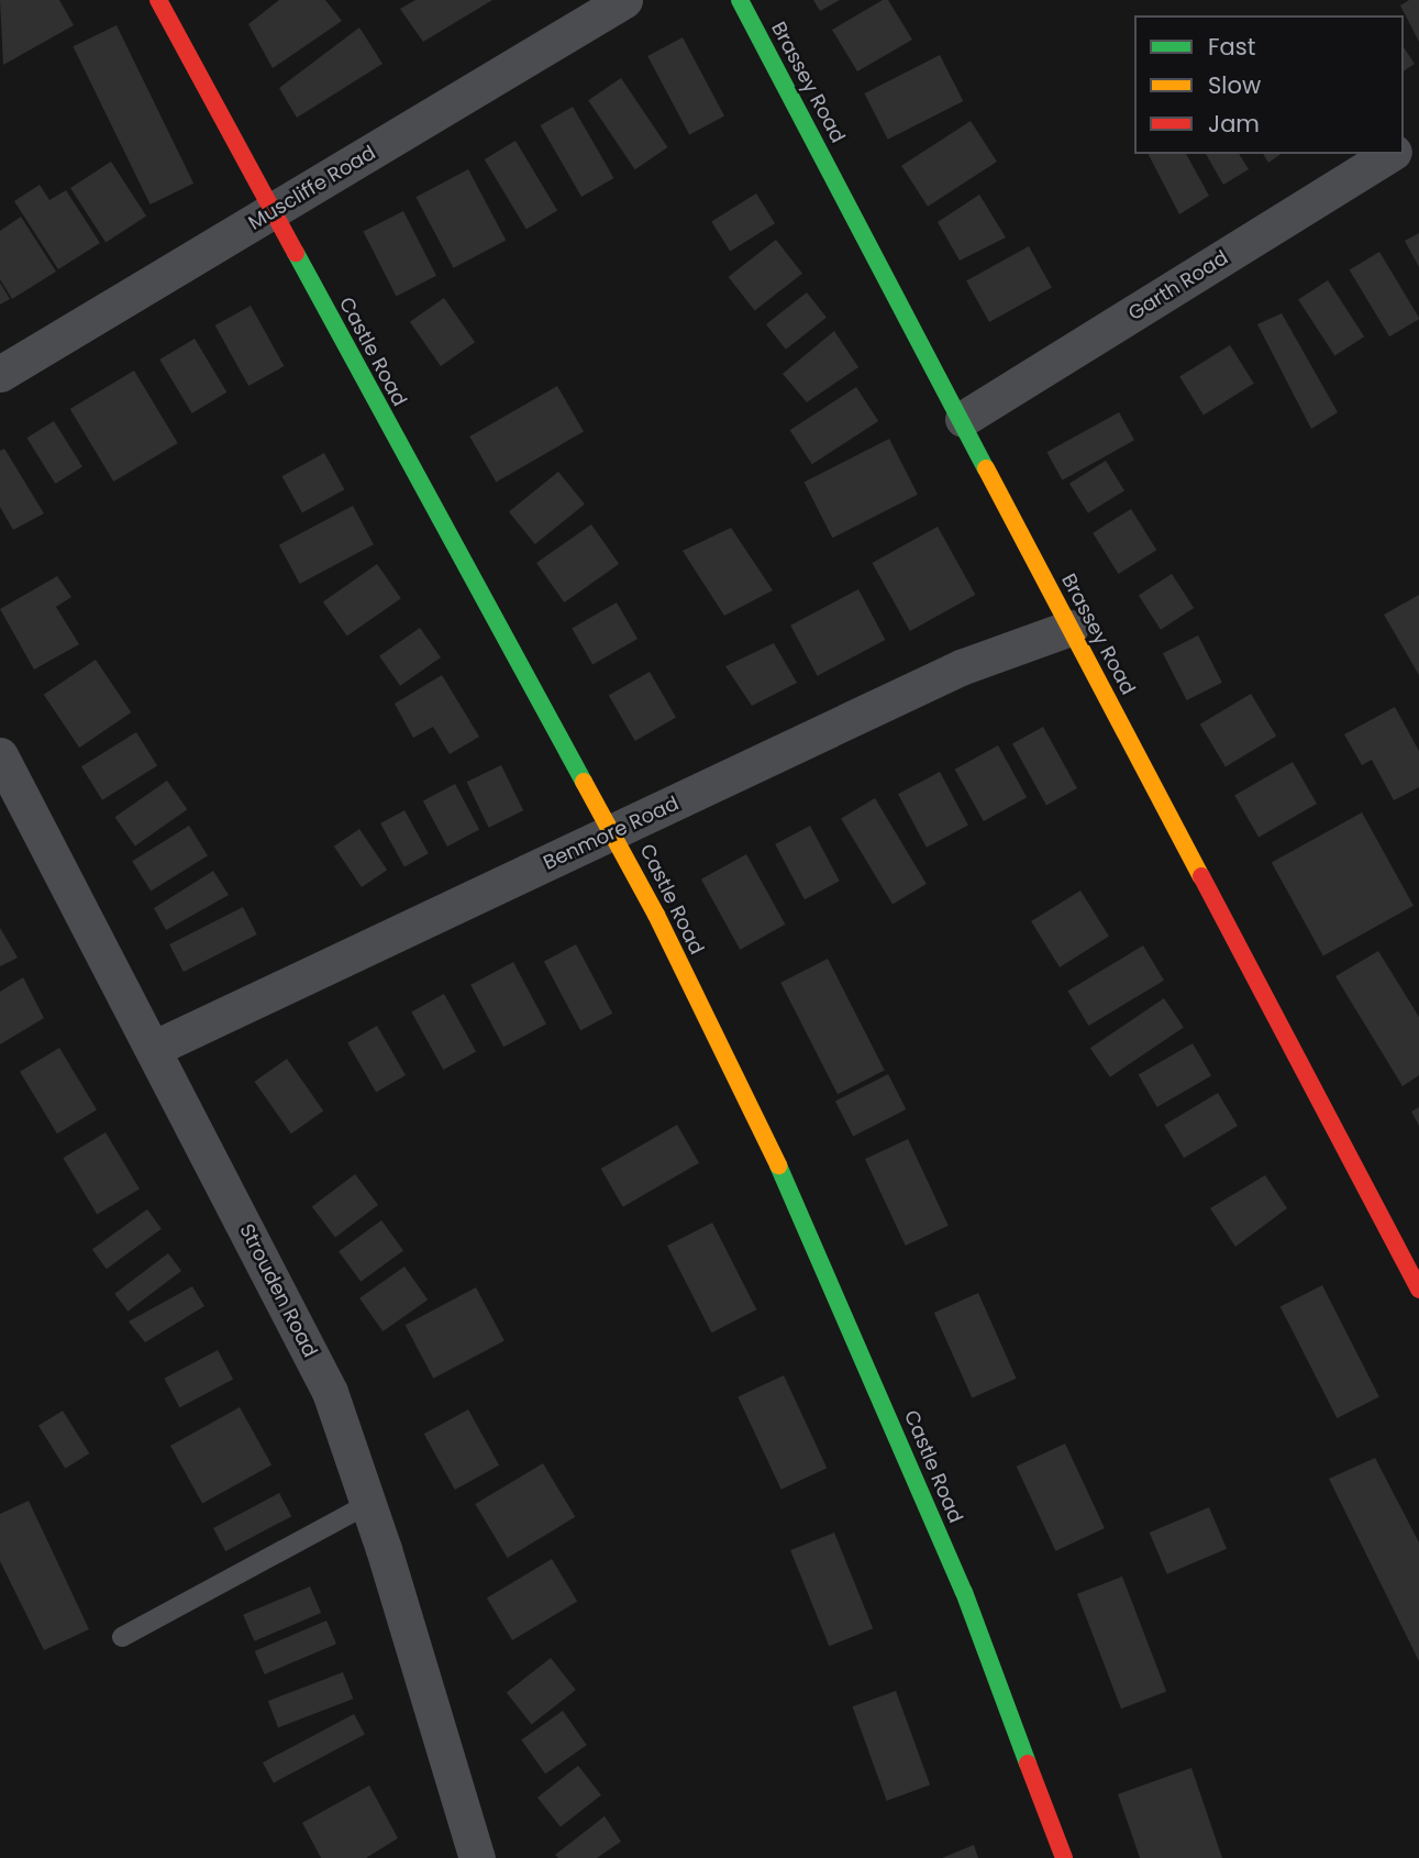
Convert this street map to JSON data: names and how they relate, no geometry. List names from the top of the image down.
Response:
{
  "streets": {
    "street": [
      "Brassey Road",
      "Muscliffe Road",
      "Garth Road",
      "Castle Road",
      "Benmore Road",
      "Strouden Road"
    ]
  },
  "crossings": [
    ["Brassey Road", "Garth Road"],
    ["Brassey Road", "Benmore Road"],
    ["Muscliffe Road", "Castle Road"],
    ["Castle Road", "Benmore Road"],
    ["Benmore Road", "Strouden Road"]
  ],
  "legend": ["Fast", "Slow", "Jam"]
}
